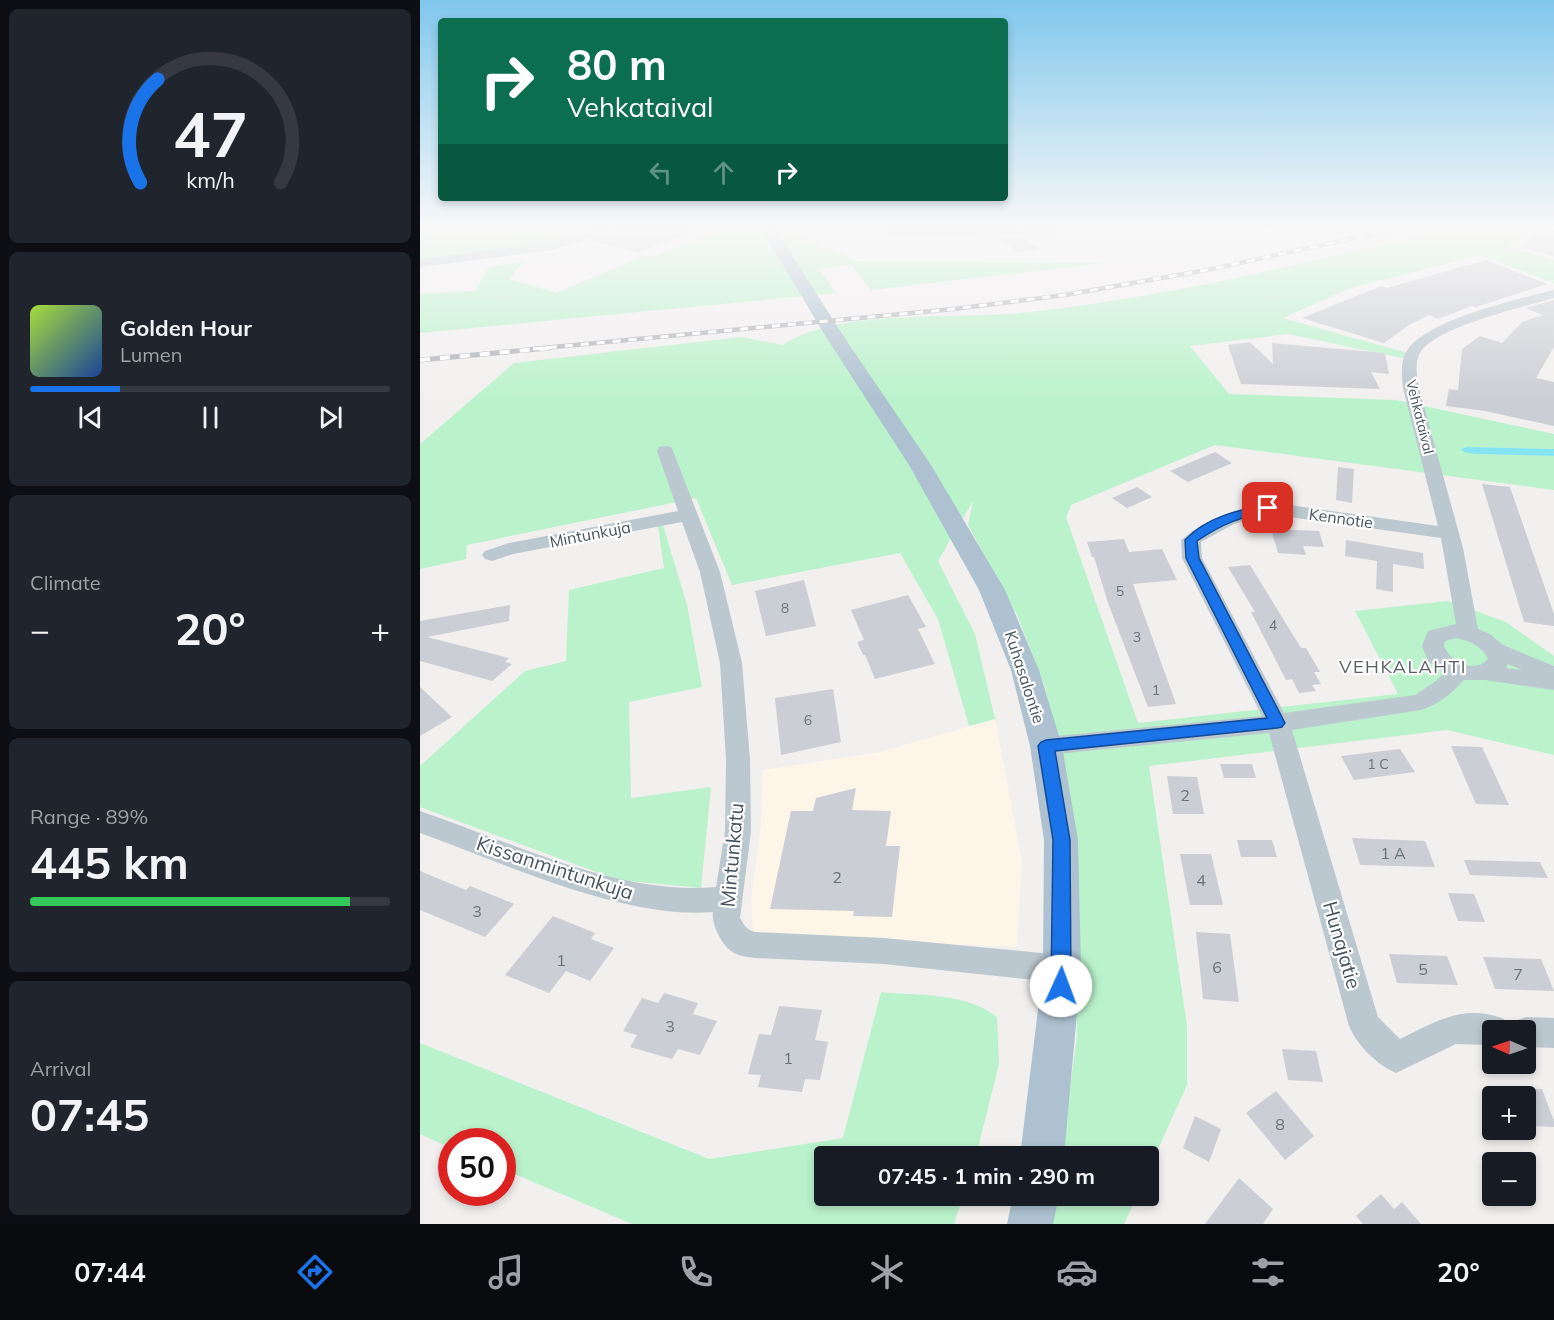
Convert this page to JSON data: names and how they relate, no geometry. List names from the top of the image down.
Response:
{
  "streets": {
    "main road": ["Kuhasalontie"],
    "street": [
      "Vehkataival",
      "Kennotie",
      "Mintunkuja",
      "Mintunkatu",
      "Kissanmintunkuja",
      "Hunajatie"
    ]
  },
  "crossings": [
    ["Vehkataival", "Kennotie"],
    ["Kennotie", "Hunajatie"],
    ["Mintunkuja", "Mintunkatu"],
    ["Kuhasalontie", "Mintunkatu"],
    ["Mintunkatu", "Kissanmintunkuja"]
  ],
  "districts": ["VEHKALAHTI"],
  "house_numbers": [
    "5",
    "8",
    "4",
    "3",
    "1",
    "6",
    "1 C",
    "2",
    "1 A",
    "2",
    "4",
    "3",
    "1",
    "6",
    "5",
    "7",
    "3",
    "1",
    "8"
  ],
  "north": "left",
  "page": {
    "turn": ["80 m", "Vehkataival"],
    "song": ["Golden Hour", "Lumen"],
    "tile": [
      "Climate",
      ["Range · 89%", "445 km"],
      ["Arrival", "07:45"]
    ],
    "heat": ["−", "20°", "+"],
    "map_buttons": ["+", "−"],
    "limit": "50",
    "trip": "07:45 · 1 min · 290 m",
    "tabs": ["07:44", "20°"],
    "gauge": ["47", "km/h"]
  }
}
